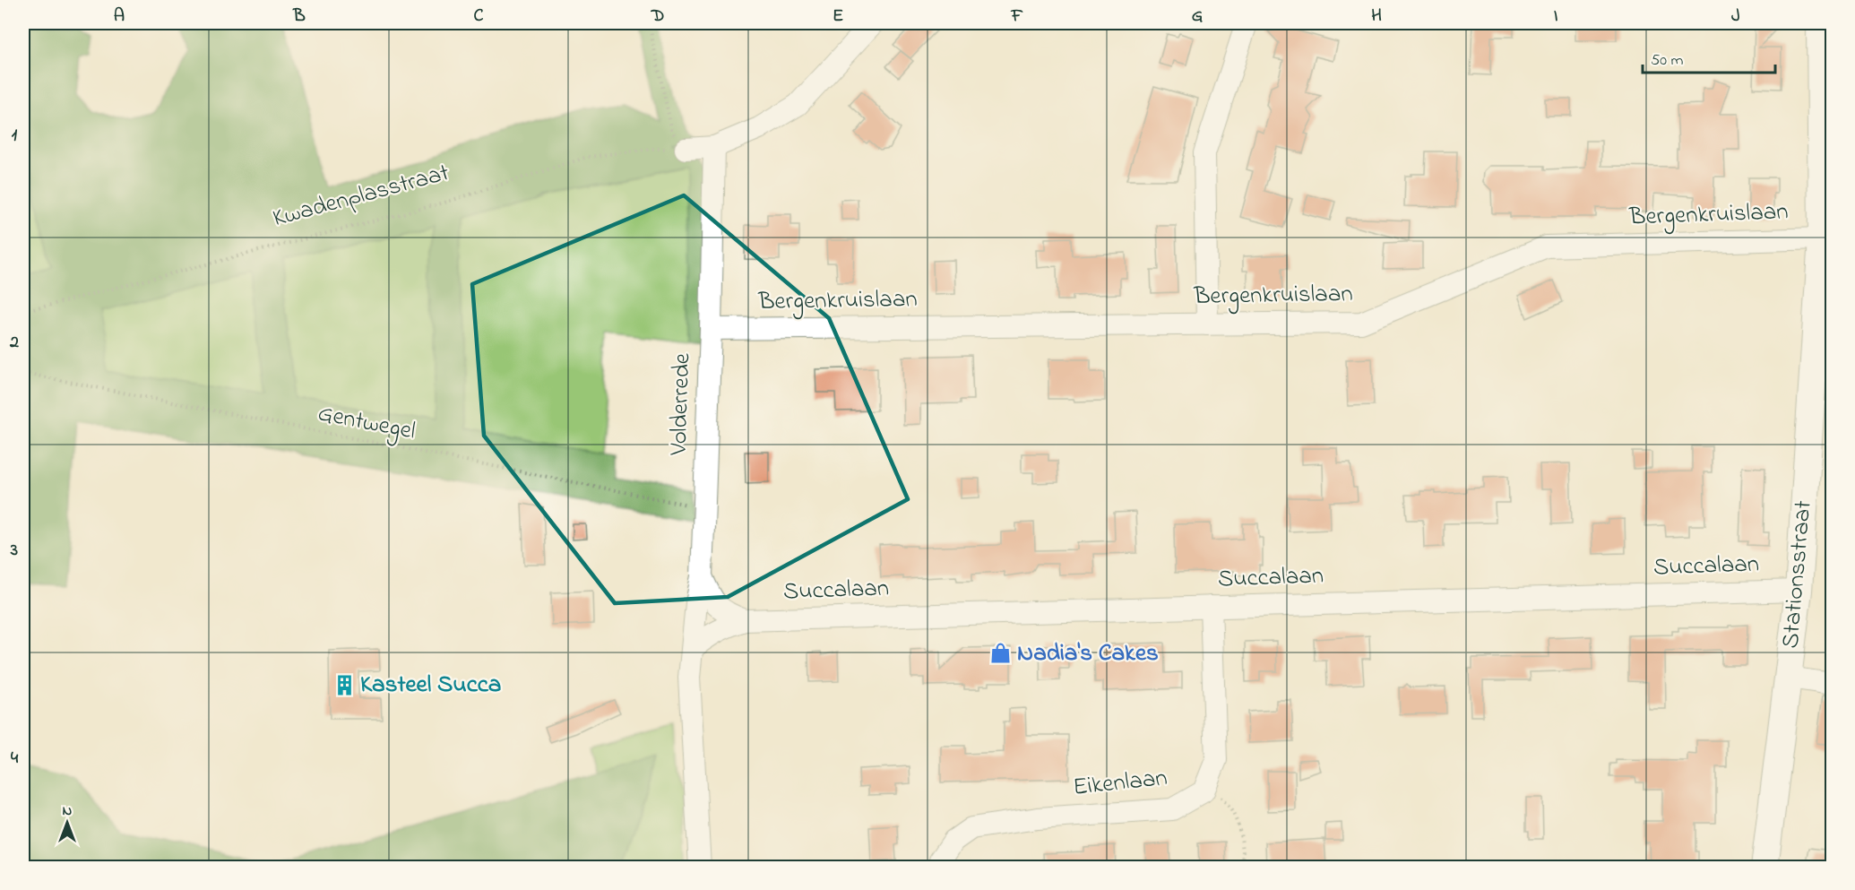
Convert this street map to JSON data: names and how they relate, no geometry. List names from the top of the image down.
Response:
{
  "streets": {
    "street": [
      "Bergenkruislaan",
      "Volderrede",
      "Succalaan",
      "Stationsstraat",
      "Eikenlaan"
    ],
    "path": ["Kwadenplasstraat", "Gentwegel"]
  },
  "crossings": [
    ["Bergenkruislaan", "Volderrede"],
    ["Bergenkruislaan", "Stationsstraat"],
    ["Volderrede", "Gentwegel"],
    ["Volderrede", "Succalaan"],
    ["Succalaan", "Stationsstraat"],
    ["Succalaan", "Eikenlaan"]
  ],
  "places": {
    "shop": ["Nadia's Cakes"],
    "building": ["Kasteel Succa"]
  },
  "scale_bar": "50 m",
  "north": "top",
  "grid": {
    "columns": [
      "A",
      "B",
      "C",
      "D",
      "E",
      "F",
      "G",
      "H",
      "I",
      "J"
    ],
    "rows": [
      "1",
      "2",
      "3",
      "4"
    ]
  }
}
